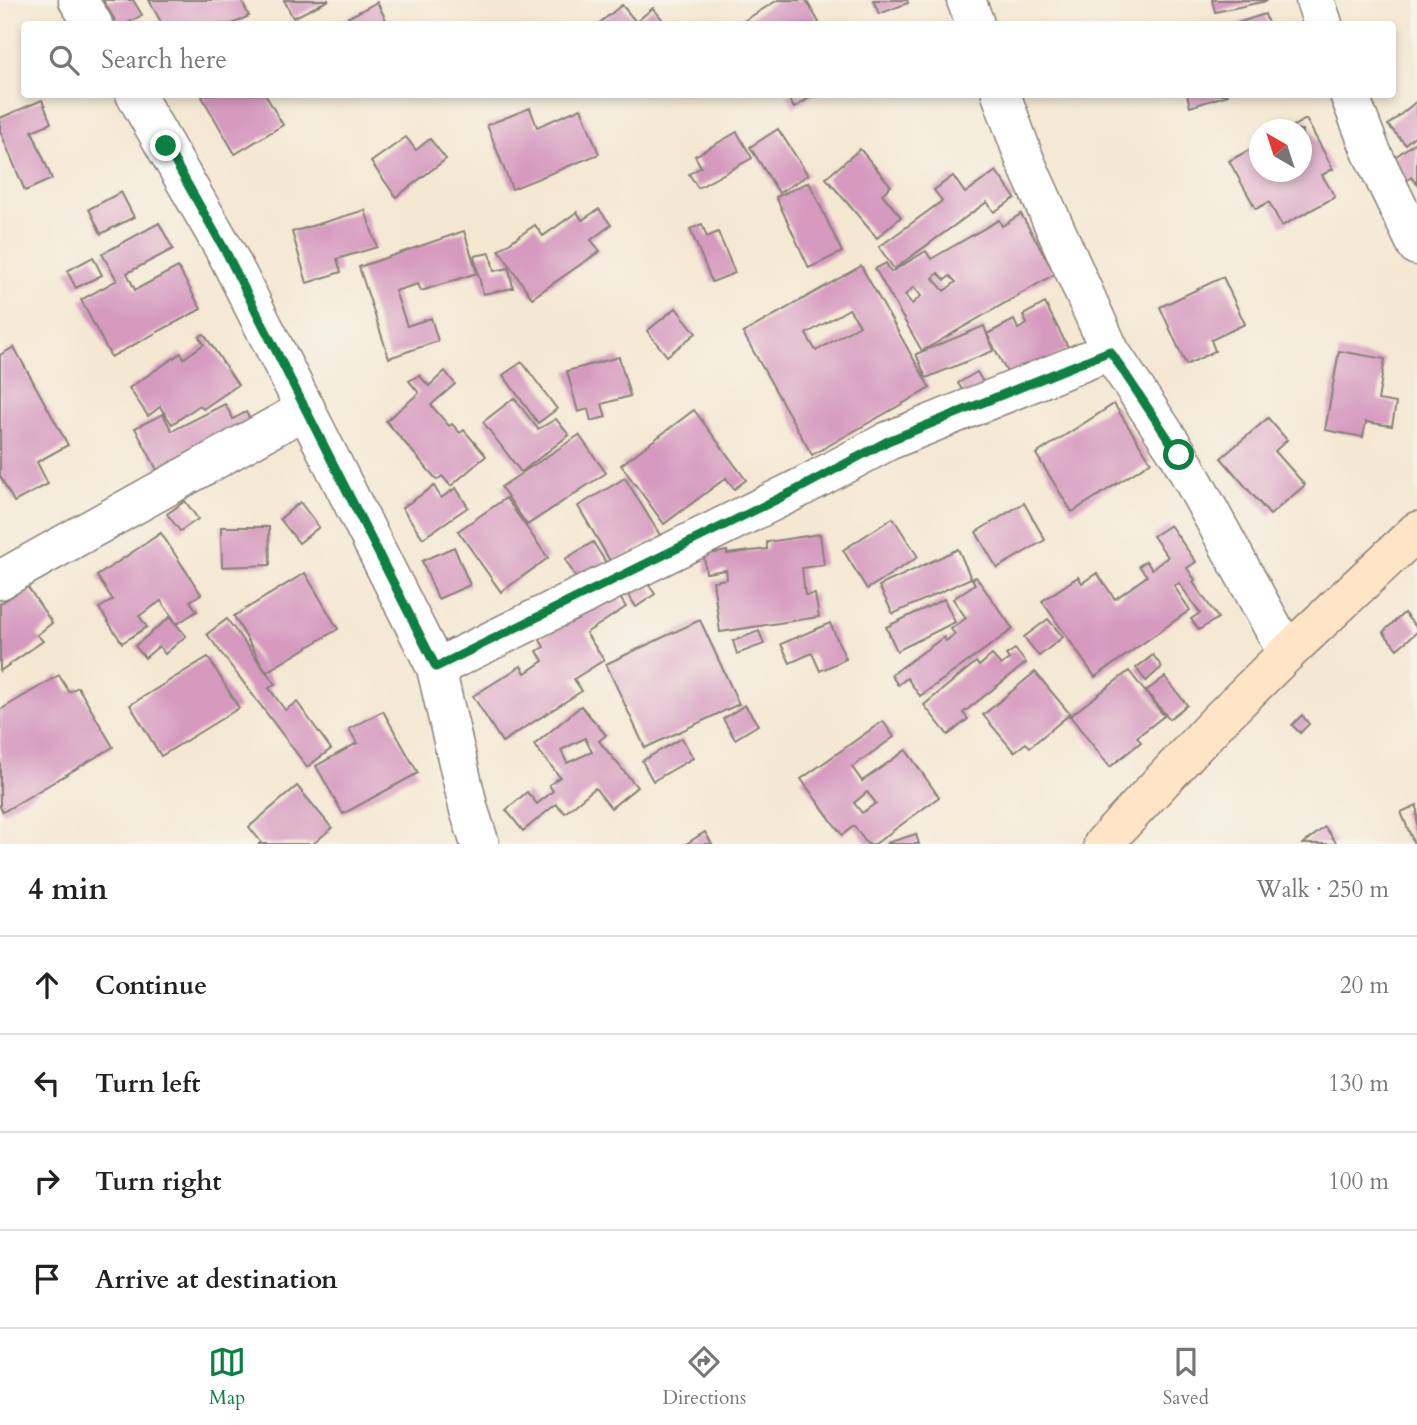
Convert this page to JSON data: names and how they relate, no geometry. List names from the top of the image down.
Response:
{
  "north": "top left",
  "page": {
    "search": "Search here",
    "heading": ["4 min", "Walk · 250 m"],
    "list": [
      ["Continue", "20 m"],
      ["Turn left", "130 m"],
      ["Turn right", "100 m"],
      "Arrive at destination"
    ],
    "nav": ["Map", "Directions", "Saved"]
  }
}
